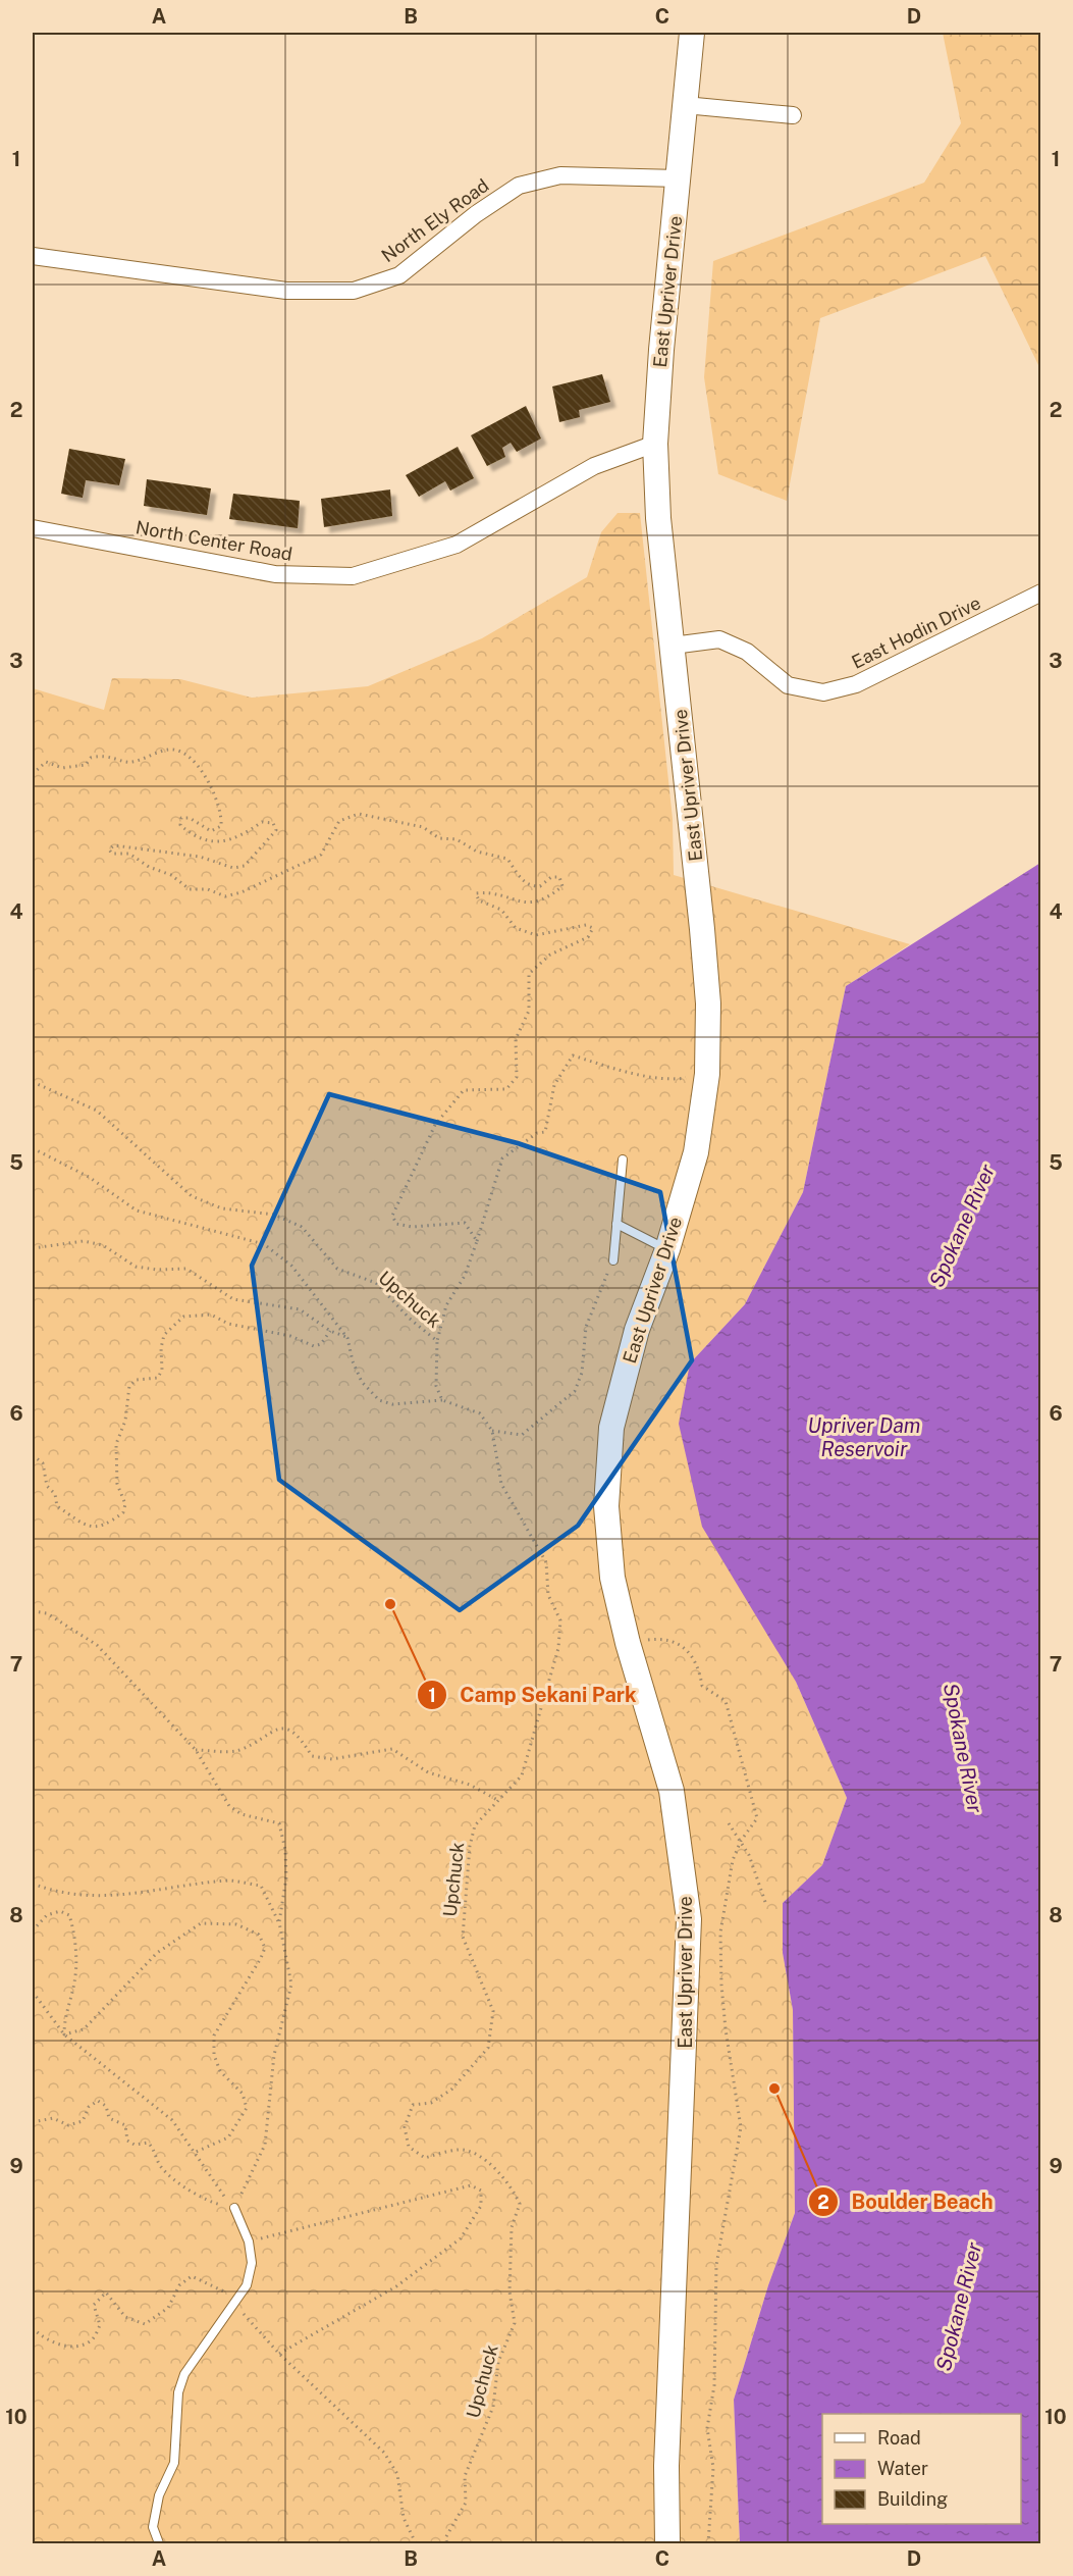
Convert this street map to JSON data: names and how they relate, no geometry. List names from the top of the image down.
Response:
{
  "streets": {
    "main road": ["East Upriver Drive"],
    "street": ["North Ely Road", "North Center Road", "East Hodin Drive"],
    "path": ["Upchuck"]
  },
  "crossings": [
    ["North Ely Road", "East Upriver Drive"],
    ["East Upriver Drive", "North Center Road"],
    ["East Upriver Drive", "East Hodin Drive"]
  ],
  "water": ["Spokane River", "Upriver Dam Reservoir"],
  "places": ["Camp Sekani Park", "Boulder Beach"],
  "legend": ["Road", "Water", "Building"],
  "grid": {
    "columns": [
      "A",
      "B",
      "C",
      "D"
    ],
    "rows": [
      "1",
      "2",
      "3",
      "4",
      "5",
      "6",
      "7",
      "8",
      "9",
      "10"
    ]
  }
}
